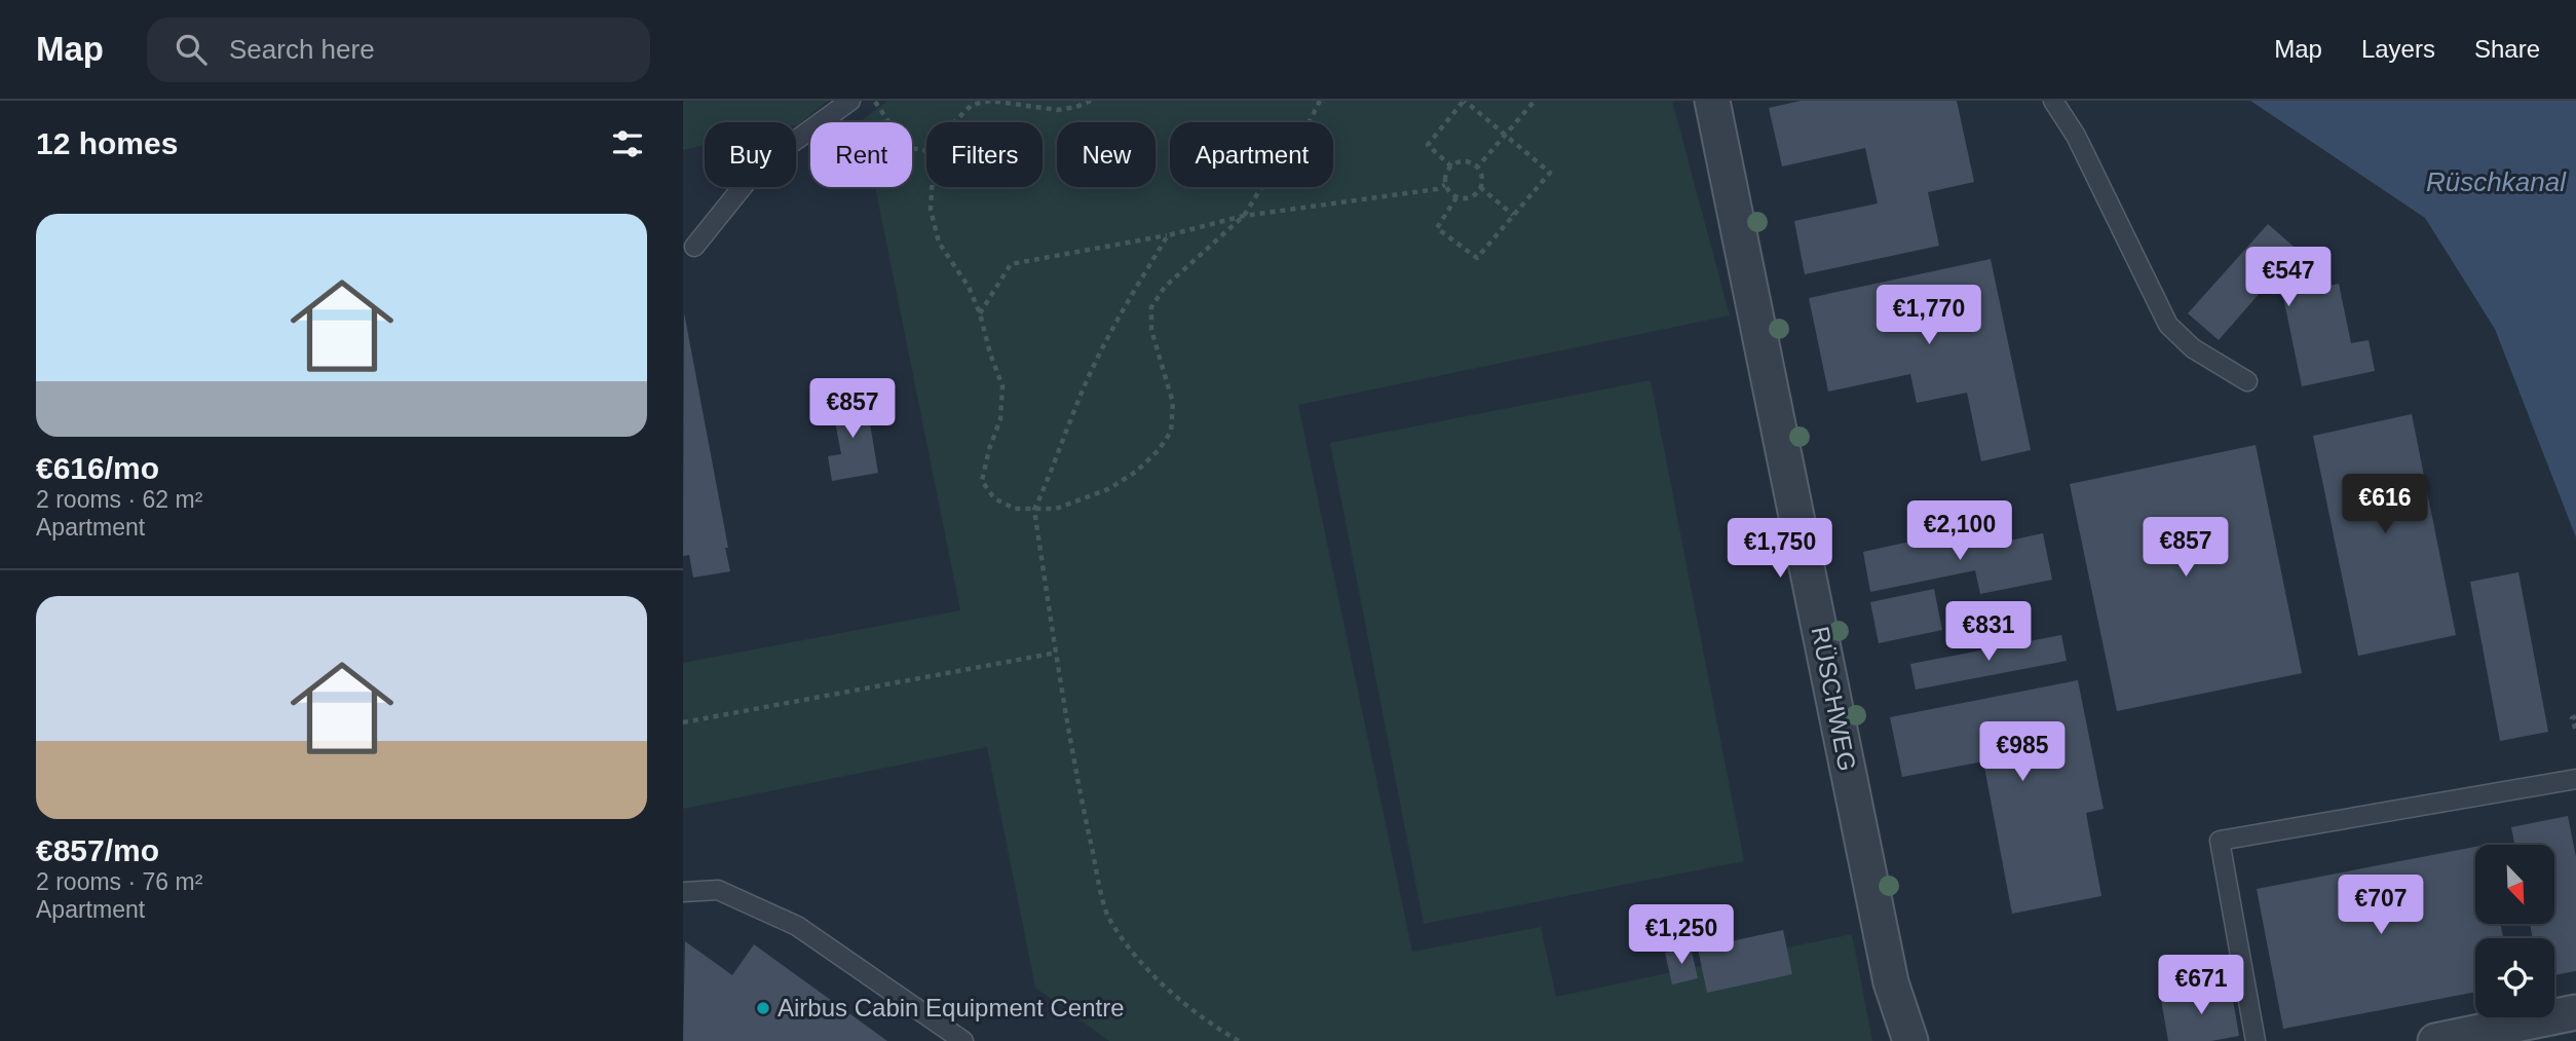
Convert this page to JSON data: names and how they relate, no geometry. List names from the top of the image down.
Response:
{
  "streets": {
    "street": ["RÜSCHWEG"]
  },
  "water": ["Rüschkanal"],
  "places": ["Airbus Cabin Equipment Centre"],
  "north": "bottom right",
  "page": {
    "header": "Map",
    "search": "Search here",
    "nav": ["Map", "Layers", "Share"],
    "heading": "12 homes",
    "chip": [
      "Buy",
      "Rent",
      "Filters",
      "New",
      "Apartment"
    ],
    "list": [
      {
        "name": "€616/mo",
        "note": "2 rooms · 62 m² · Apartment"
      },
      {
        "name": "€857/mo",
        "note": "2 rooms · 76 m² · Apartment"
      }
    ],
    "price": [
      "€547",
      "€1,770",
      "€857",
      "€616",
      "€2,100",
      "€857",
      "€1,750",
      "€831",
      "€985",
      "€707",
      "€1,250",
      "€671"
    ]
  }
}
